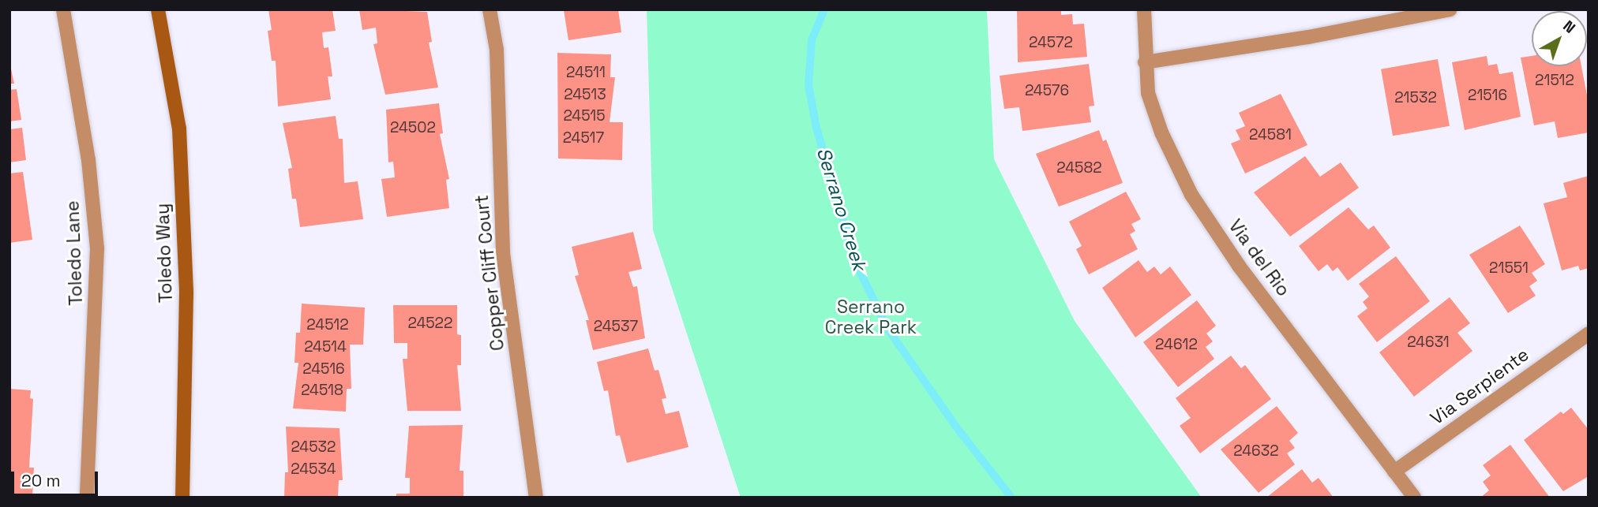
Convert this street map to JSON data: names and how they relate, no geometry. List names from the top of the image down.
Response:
{
  "streets": {
    "main road": ["Toledo Way"],
    "street": [
      "Toledo Lane",
      "Via del Rio",
      "Copper Cliff Court",
      "Via Serpiente"
    ]
  },
  "crossings": [
    ["Via del Rio", "Via Serpiente"]
  ],
  "water": ["Serrano Creek"],
  "parks": ["Serrano Creek Park"],
  "house_numbers": [
    "24572",
    "24511",
    "21512",
    "24576",
    "24513",
    "21516",
    "21532",
    "24515",
    "24502",
    "24581",
    "24517",
    "24582",
    "21551",
    "24522",
    "24512",
    "24537",
    "24631",
    "24612",
    "24514",
    "24516",
    "24518",
    "24532",
    "24632",
    "24534"
  ],
  "scale_bar": "20 m",
  "north": "top right"
}
